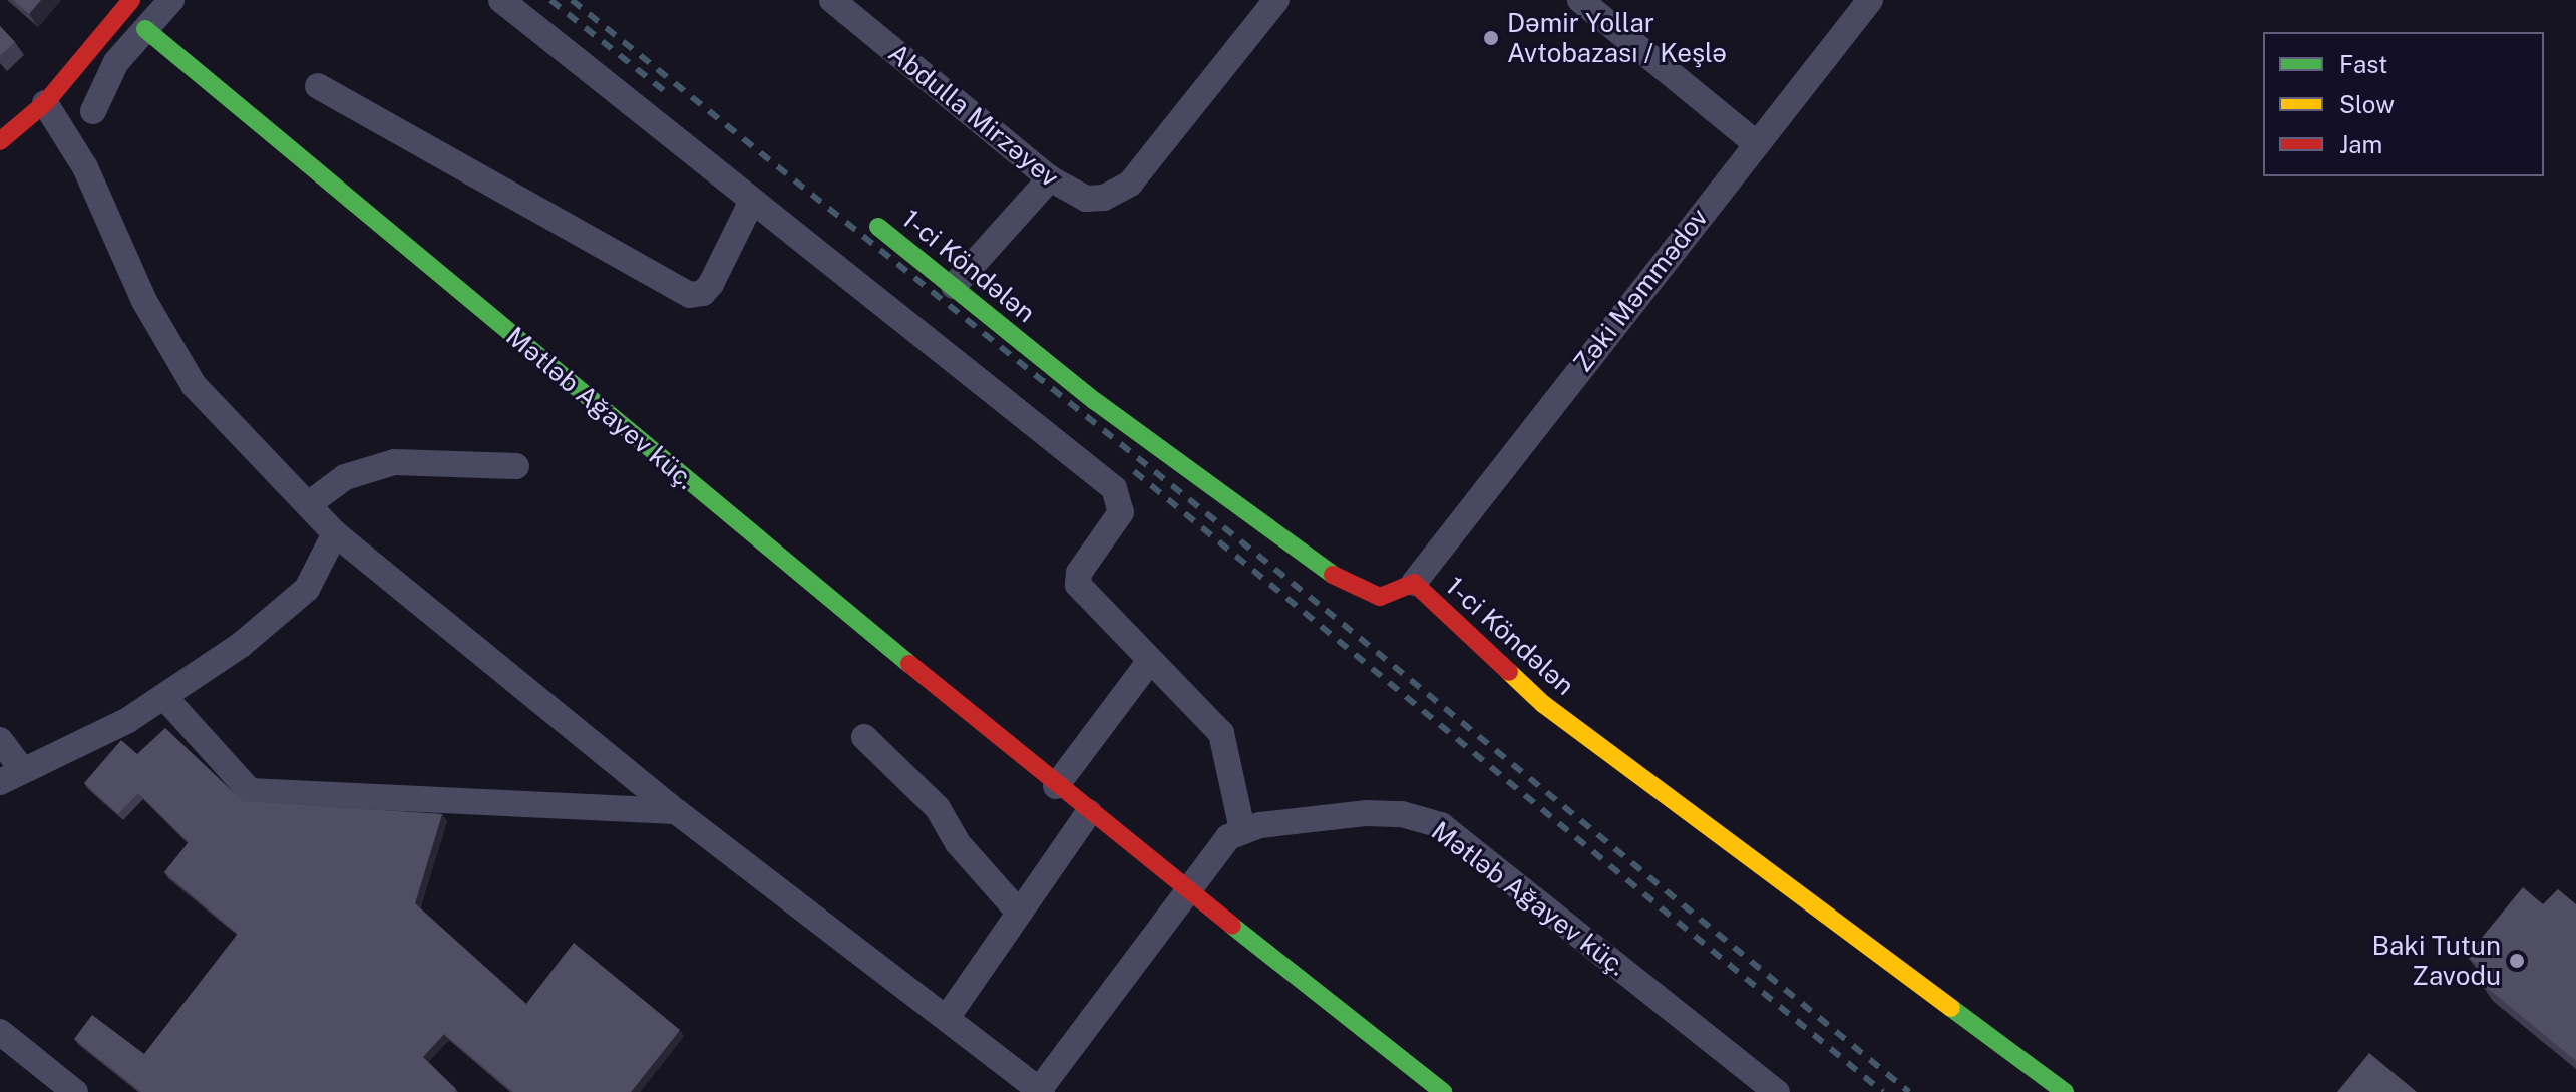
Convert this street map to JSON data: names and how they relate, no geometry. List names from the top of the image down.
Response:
{
  "streets": {
    "street": [
      "Abdulla Mirzəyev",
      "1-ci Köndələn",
      "Zəki Məmmədov",
      "Mətləb Ağayev küç."
    ]
  },
  "crossings": [
    ["1-ci Köndələn", "Zəki Məmmədov"]
  ],
  "places": ["Dəmir Yollar Avtobazası / Keşlə", "Baki Tutun Zavodu"],
  "legend": ["Fast", "Slow", "Jam"]
}
